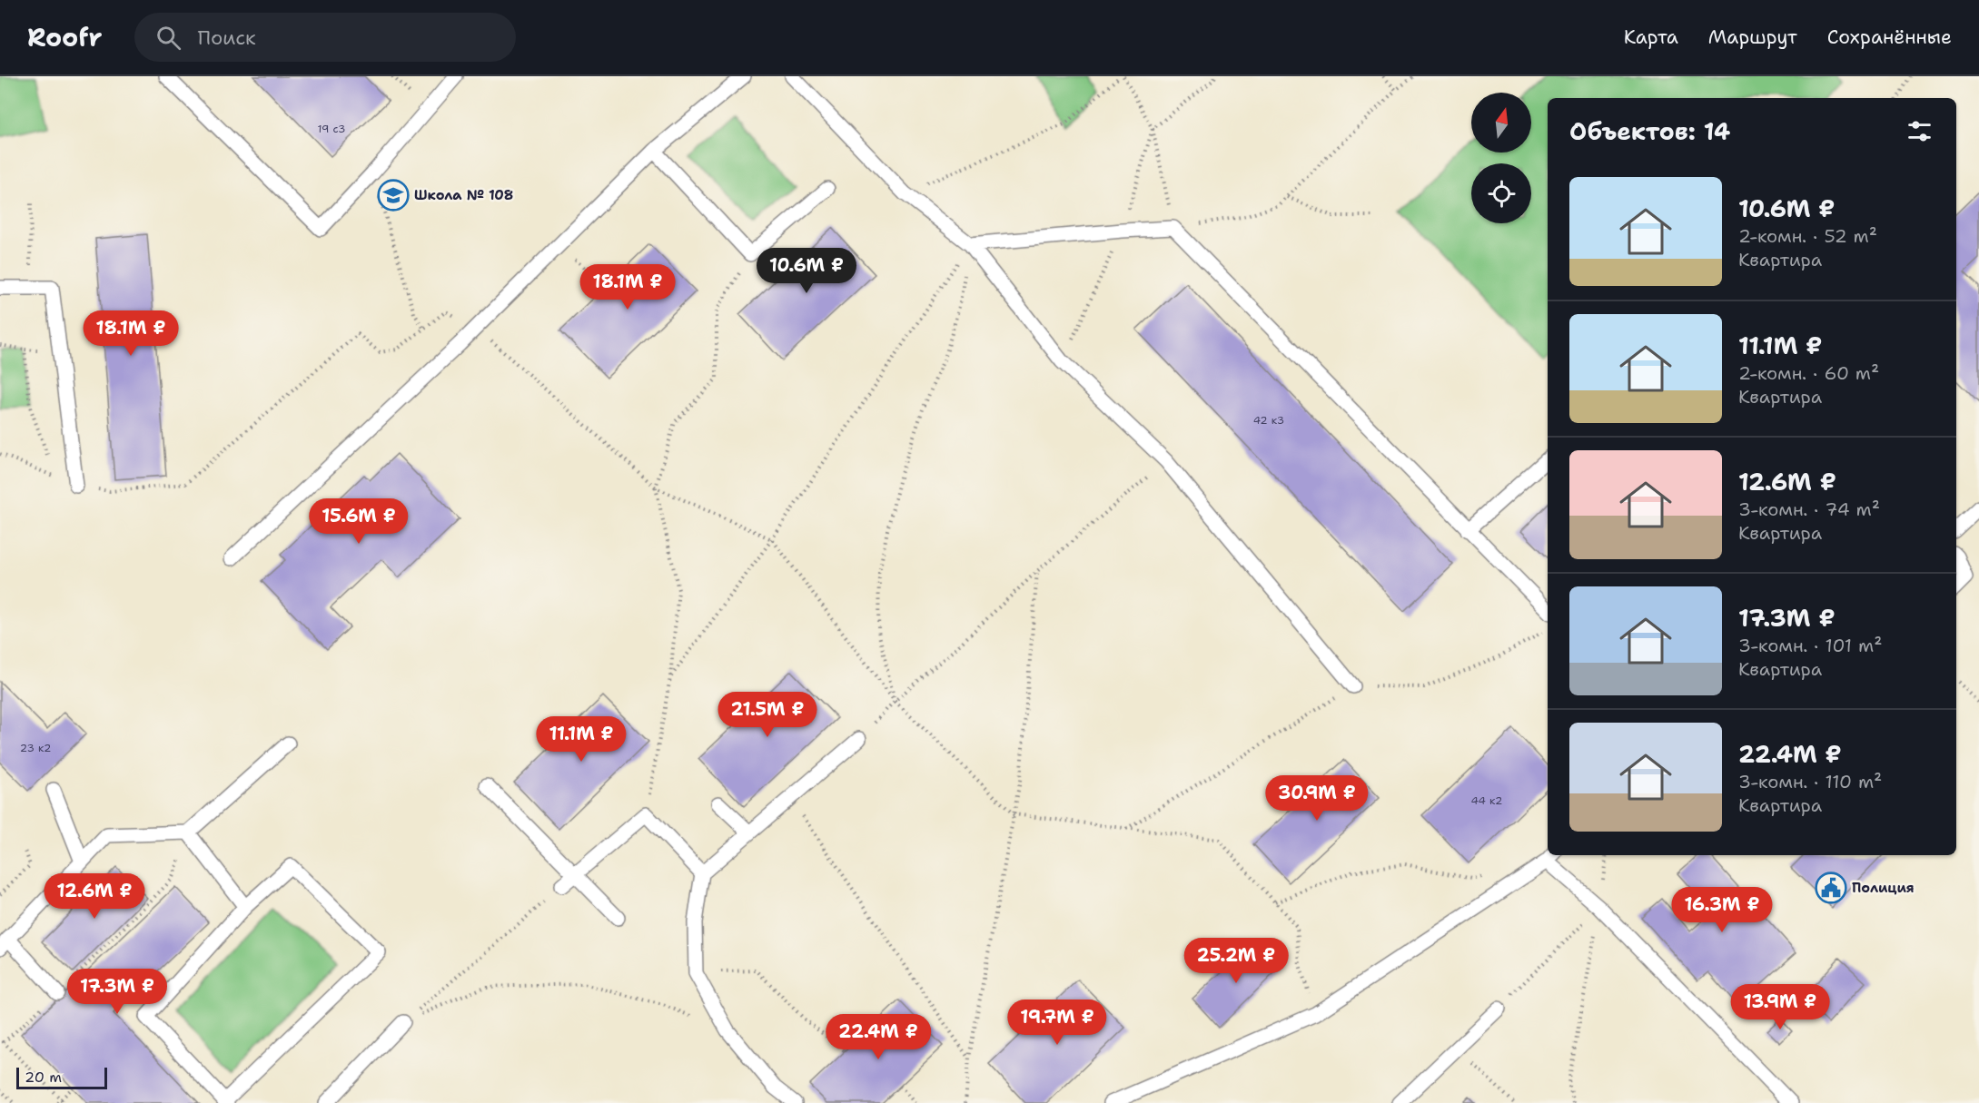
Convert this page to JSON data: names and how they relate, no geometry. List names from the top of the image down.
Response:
{
  "places": {
    "school or university": ["Школа № 108"],
    "public building": ["Полиция"]
  },
  "house_numbers": [
    "19 с3",
    "42 к3",
    "23 к2",
    "44 к2"
  ],
  "scale_bar": "20 m",
  "north": "top",
  "page": {
    "header": "Roofr",
    "search": "Поиск",
    "nav": ["Карта", "Маршрут", "Сохранённые"],
    "heading": "Объектов: 14",
    "list": [
      {
        "name": "10.6M ₽",
        "note": "2-комн. · 52 m² · Квартира"
      },
      {
        "name": "11.1M ₽",
        "note": "2-комн. · 60 m² · Квартира"
      },
      {
        "name": "12.6M ₽",
        "note": "3-комн. · 74 m² · Квартира"
      },
      {
        "name": "17.3M ₽",
        "note": "3-комн. · 101 m² · Квартира"
      },
      {
        "name": "22.4M ₽",
        "note": "3-комн. · 110 m² · Квартира"
      }
    ],
    "price": [
      "10.6M ₽",
      "18.1M ₽",
      "18.1M ₽",
      "15.6M ₽",
      "21.5M ₽",
      "11.1M ₽",
      "30.9M ₽",
      "12.6M ₽",
      "16.3M ₽",
      "25.2M ₽",
      "17.3M ₽",
      "13.9M ₽",
      "19.7M ₽",
      "22.4M ₽"
    ],
    "scale": "20 m"
  }
}
